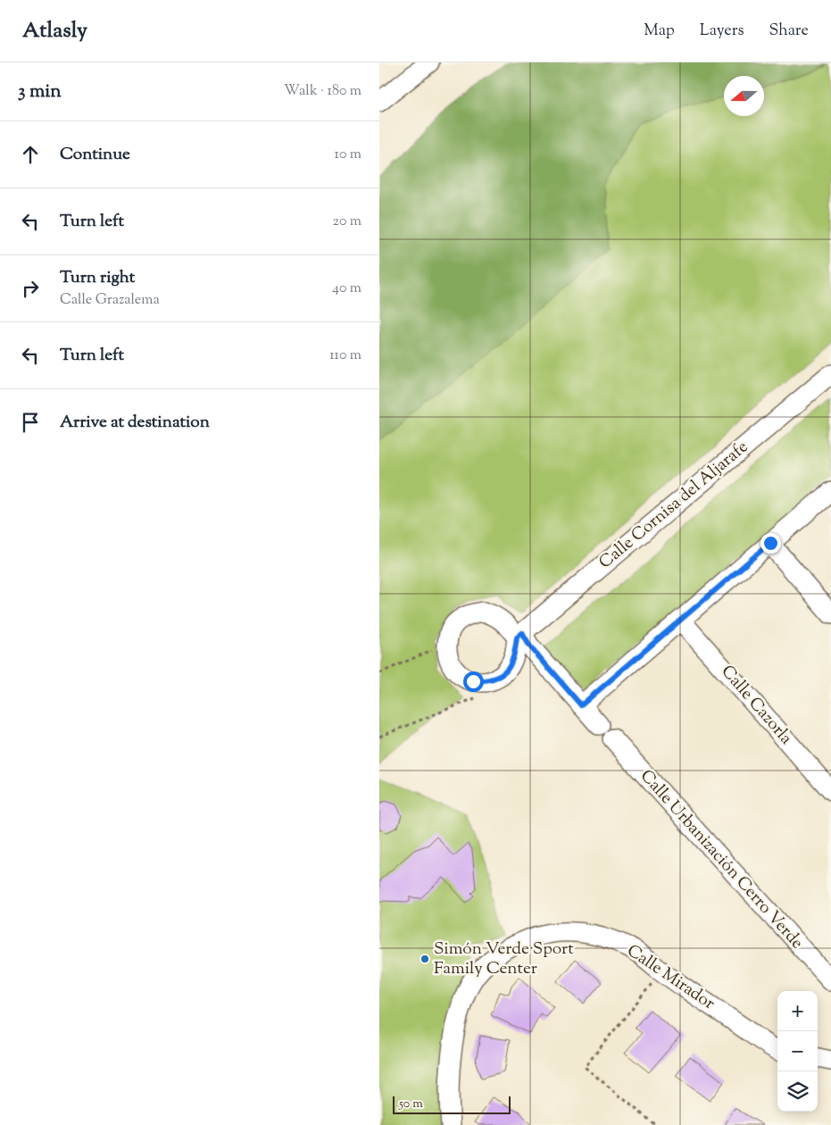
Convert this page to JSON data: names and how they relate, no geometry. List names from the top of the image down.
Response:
{
  "streets": {
    "street": [
      "Calle Cornisa del Aljarafe",
      "Calle Cazorla",
      "Calle Urbanización Cerro Verde",
      "Calle Mirador"
    ]
  },
  "places": ["Simón Verde Sport Family Center"],
  "scale_bar": "50 m",
  "north": "left",
  "page": {
    "header": "Atlasly",
    "nav": ["Map", "Layers", "Share"],
    "heading": ["3 min", "Walk · 180 m"],
    "list": [
      ["Continue", "10 m"],
      ["Turn left", "20 m"],
      ["Turn right", "Calle Grazalema", "40 m"],
      ["Turn left", "110 m"],
      "Arrive at destination"
    ],
    "map_buttons": ["+", "−"],
    "scale": "50 m"
  }
}
